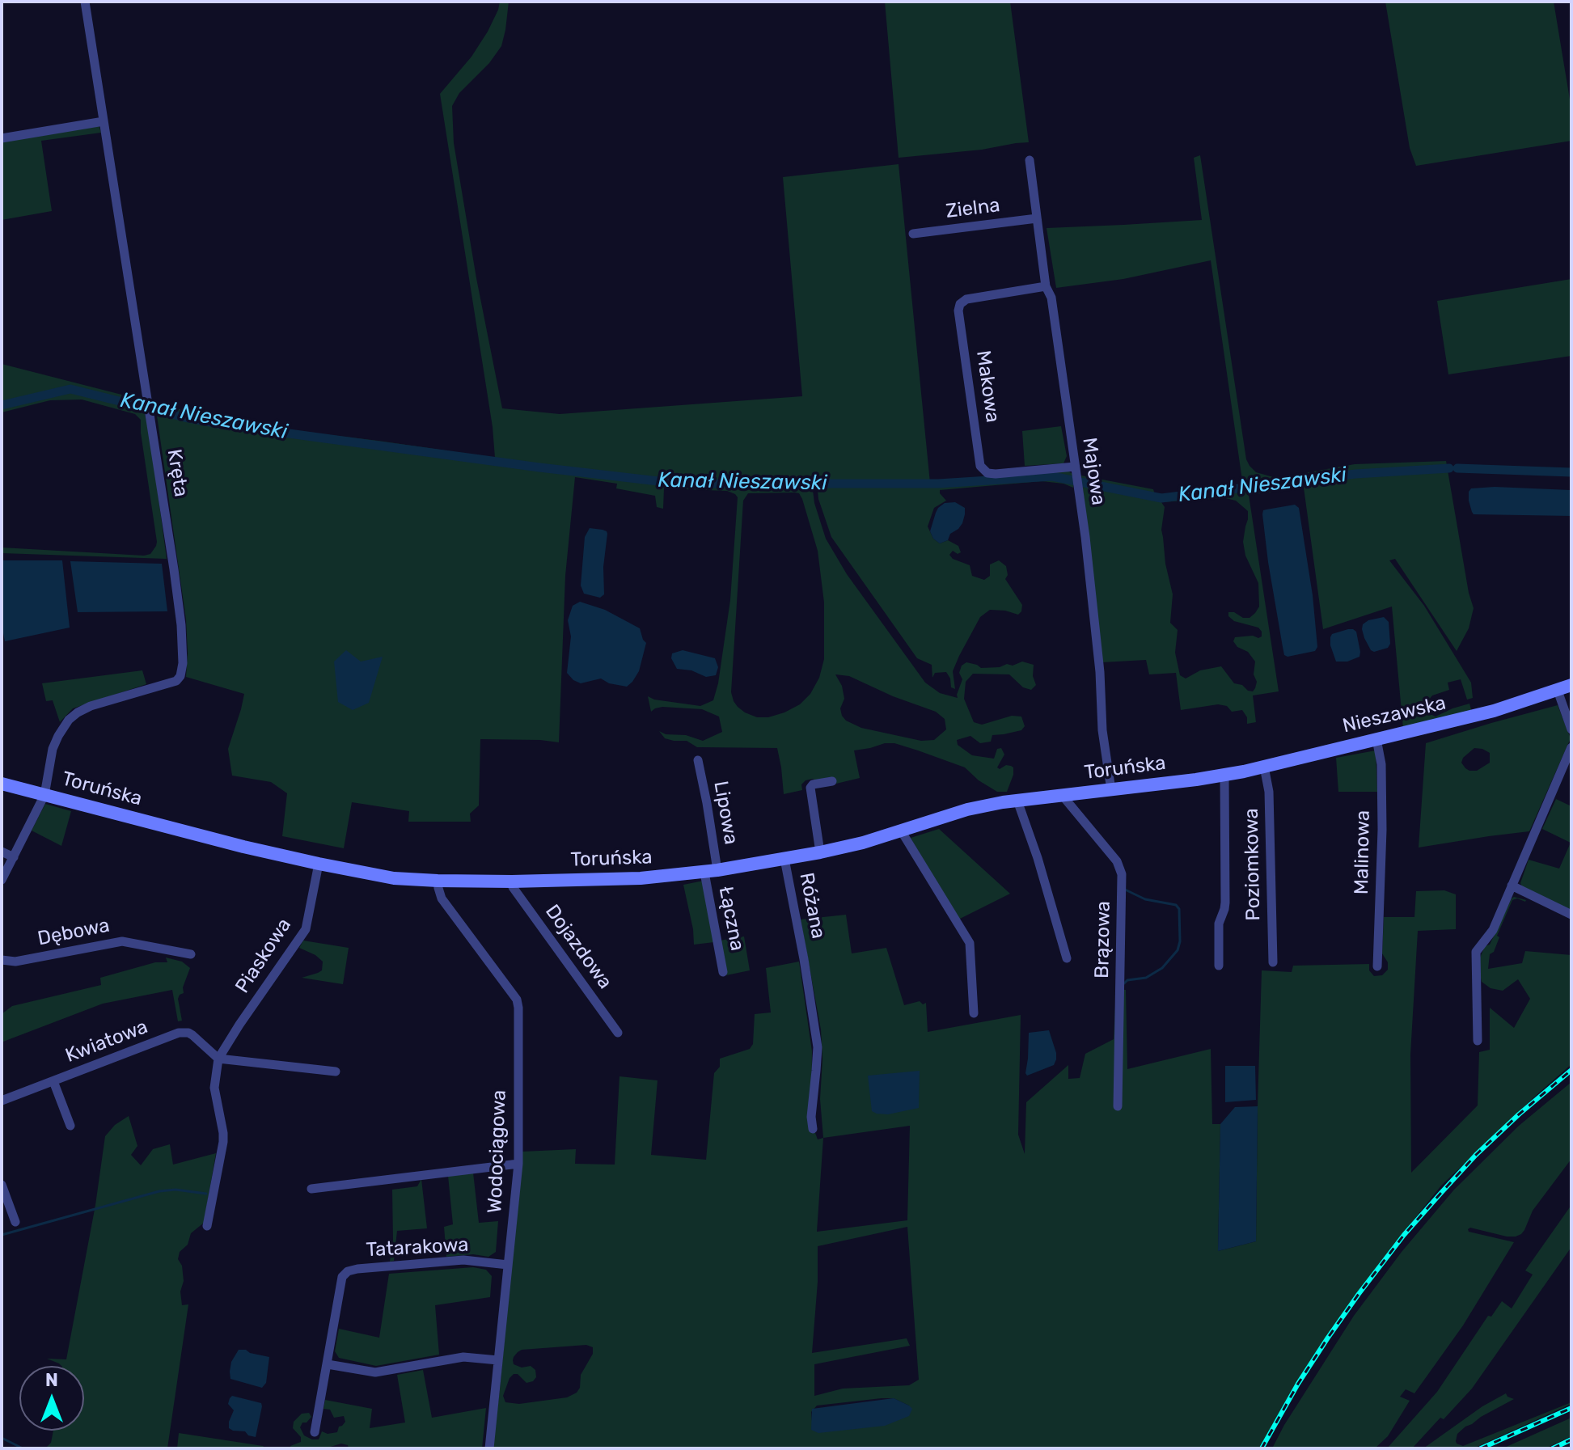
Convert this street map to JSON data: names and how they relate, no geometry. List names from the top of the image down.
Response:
{
  "streets": {
    "main road": ["Nieszawska", "Toruńska"],
    "street": [
      "Zielna",
      "Makowa",
      "Majowa",
      "Kręta",
      "Lipowa",
      "Malinowa",
      "Poziomkowa",
      "Różana",
      "Łączna",
      "Dębowa",
      "Brązowa",
      "Dojazdowa",
      "Piaskowa",
      "Kwiatowa",
      "Wodociągowa",
      "Tatarakowa"
    ]
  },
  "crossings": [
    ["Zielna", "Majowa"],
    ["Makowa", "Majowa"],
    ["Majowa", "Toruńska"],
    ["Kręta", "Toruńska"],
    ["Nieszawska", "Toruńska"],
    ["Nieszawska", "Malinowa"],
    ["Nieszawska", "Poziomkowa"],
    ["Toruńska", "Lipowa"],
    ["Toruńska", "Różana"],
    ["Toruńska", "Łączna"],
    ["Toruńska", "Brązowa"],
    ["Toruńska", "Dojazdowa"],
    ["Toruńska", "Piaskowa"],
    ["Toruńska", "Wodociągowa"],
    ["Lipowa", "Łączna"],
    ["Piaskowa", "Kwiatowa"],
    ["Wodociągowa", "Tatarakowa"]
  ],
  "water": ["Kanał Nieszawski"],
  "north": "top"
}
